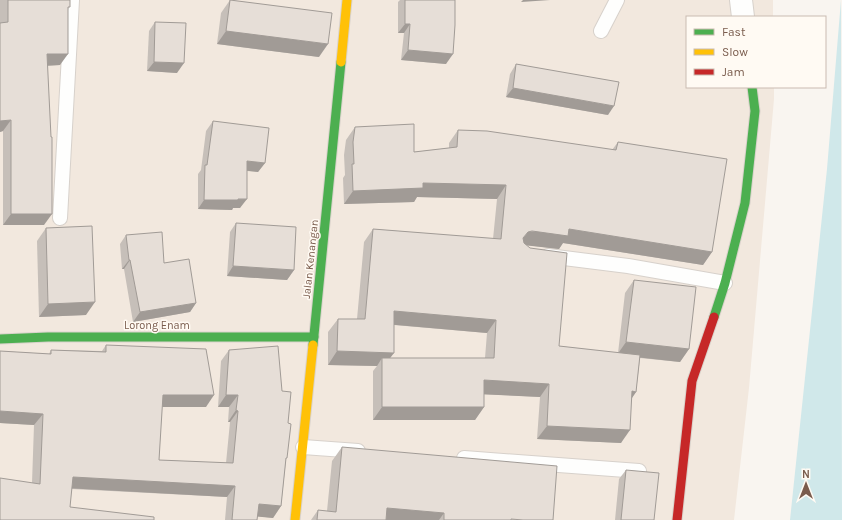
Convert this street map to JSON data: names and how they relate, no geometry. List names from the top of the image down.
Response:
{
  "streets": {
    "street": ["Jalan Kenangan", "Lorong Enam"]
  },
  "crossings": [
    ["Jalan Kenangan", "Lorong Enam"]
  ],
  "legend": ["Fast", "Slow", "Jam"],
  "north": "top"
}
